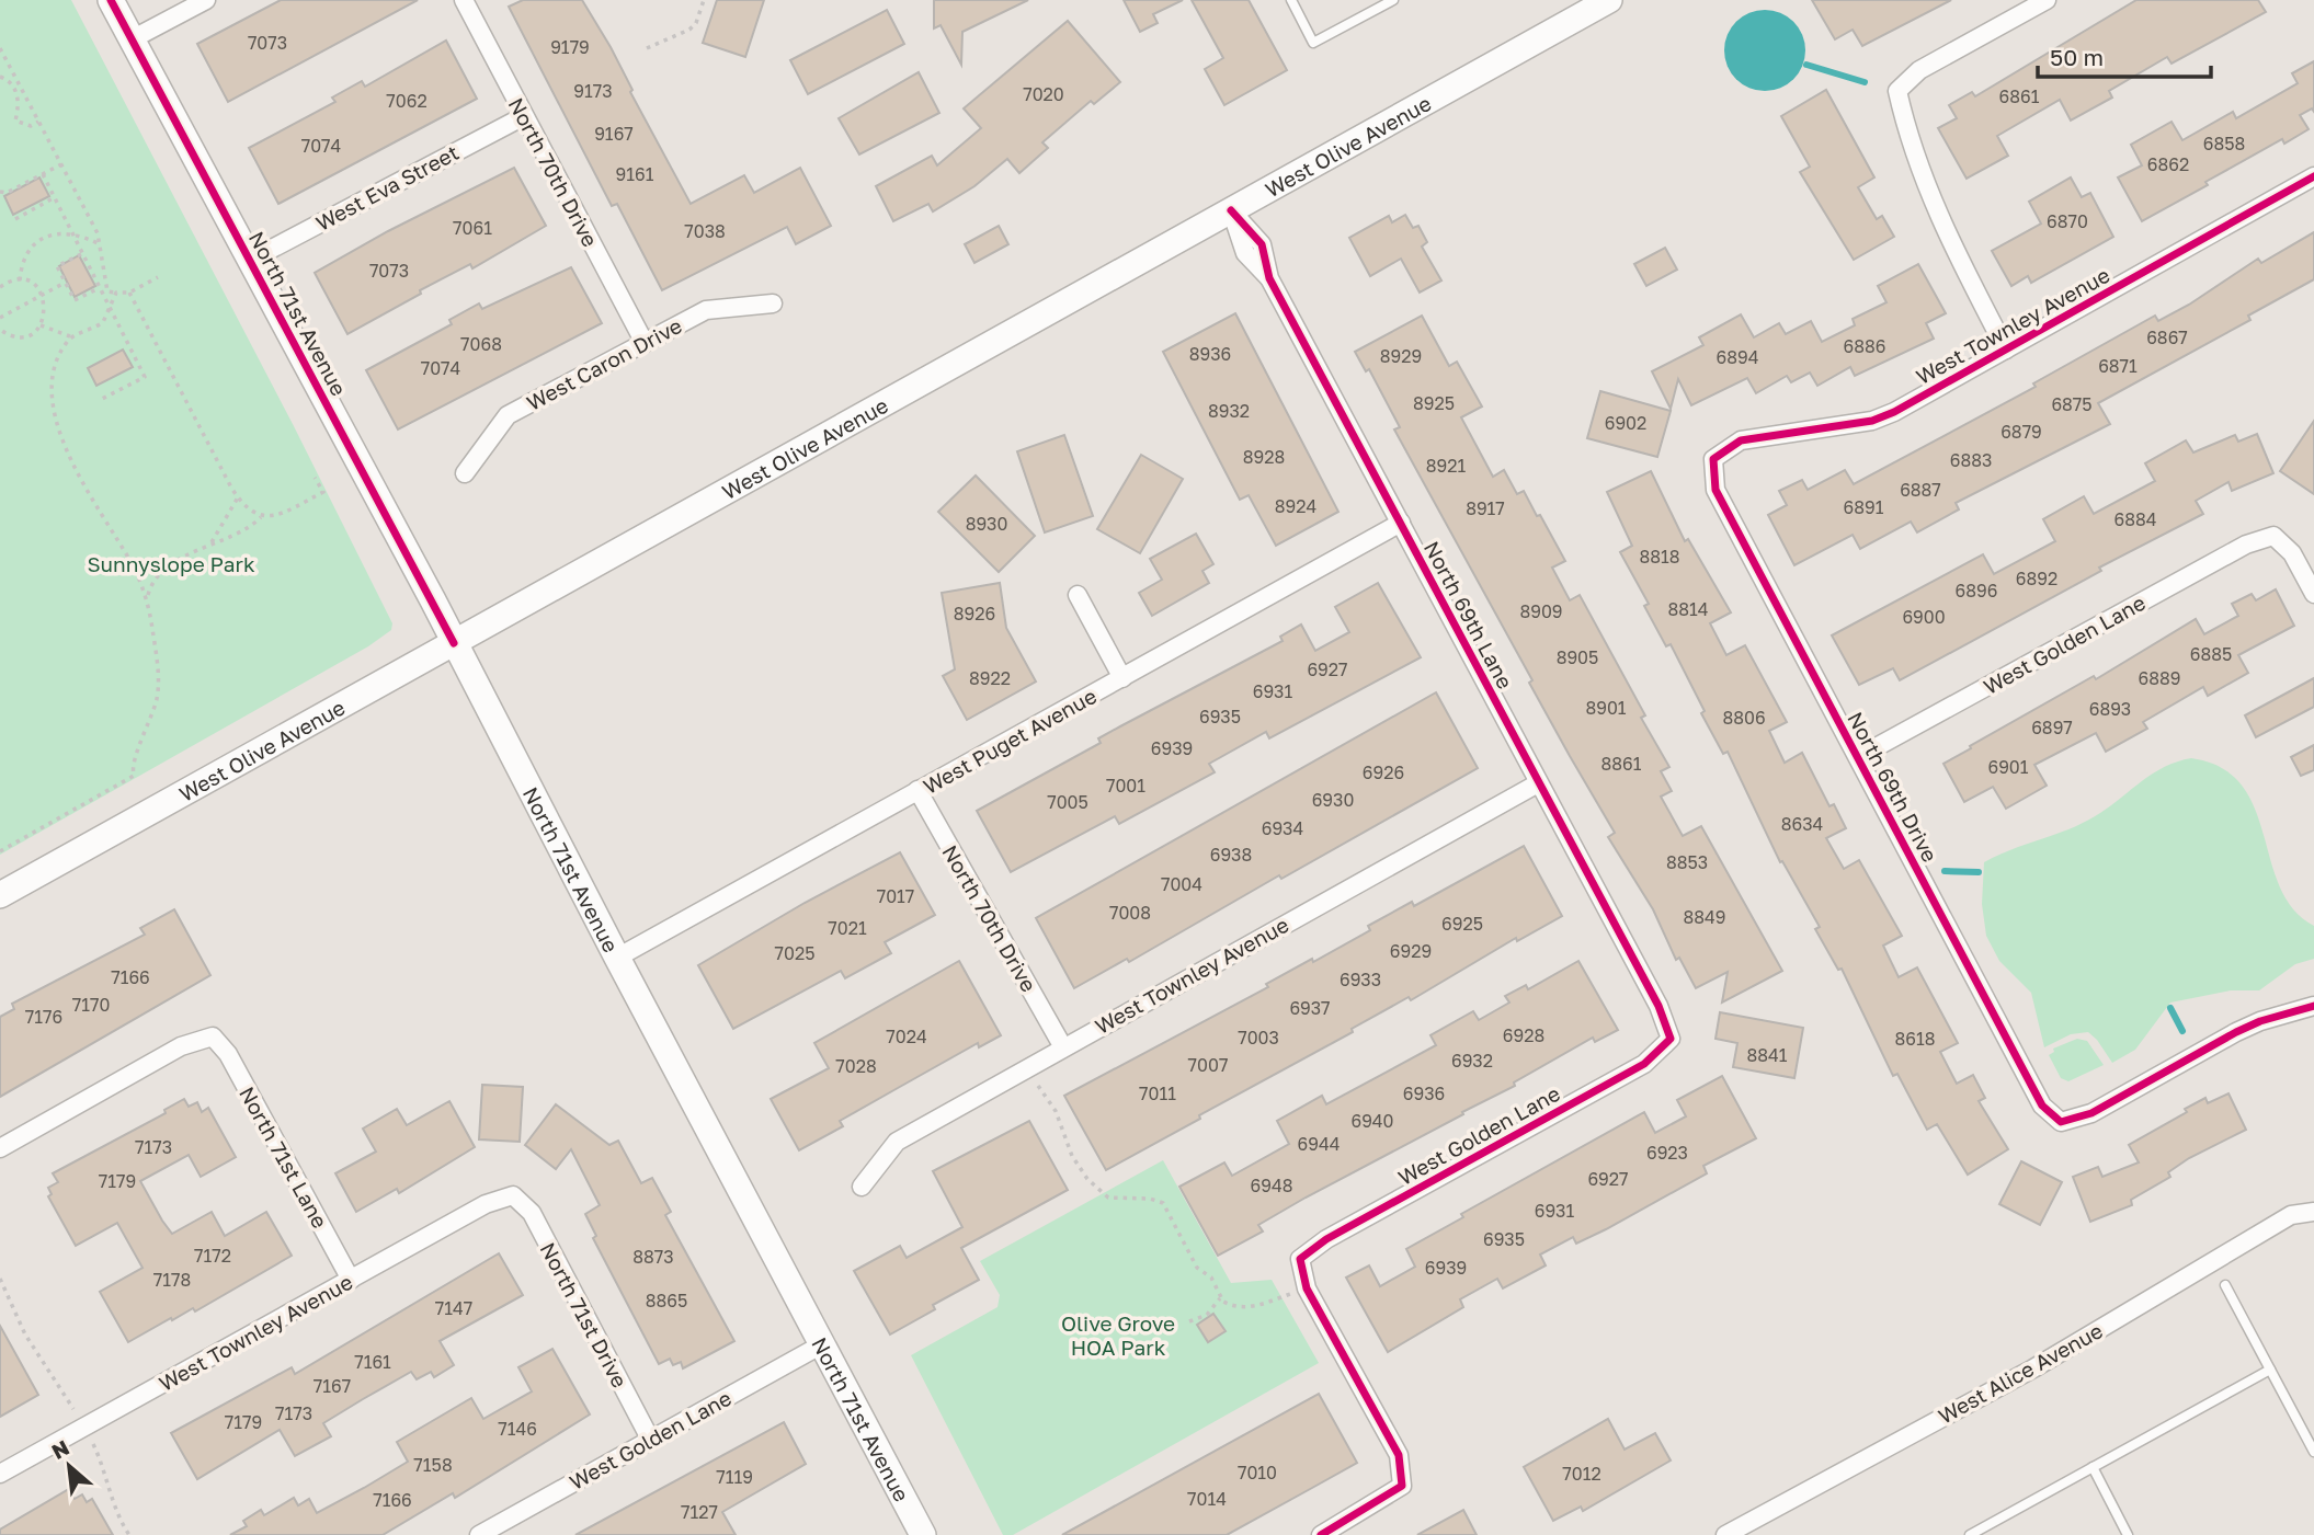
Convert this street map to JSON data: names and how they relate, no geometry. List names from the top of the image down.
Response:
{
  "streets": {
    "main road": ["West Olive Avenue", "North 71st Avenue"],
    "street": [
      "North 70th Drive",
      "West Eva Street",
      "West Townley Avenue",
      "West Caron Drive",
      "North 69th Lane",
      "West Golden Lane",
      "West Puget Avenue",
      "North 69th Drive",
      "North 71st Lane",
      "North 71st Drive",
      "West Alice Avenue"
    ]
  },
  "crossings": [
    ["West Olive Avenue", "North 71st Avenue"],
    ["West Olive Avenue", "North 69th Lane"],
    ["North 70th Drive", "West Eva Street"],
    ["North 70th Drive", "West Townley Avenue"],
    ["North 70th Drive", "West Caron Drive"],
    ["North 70th Drive", "West Puget Avenue"],
    ["West Eva Street", "North 71st Avenue"],
    ["North 71st Avenue", "West Golden Lane"],
    ["North 71st Avenue", "West Puget Avenue"],
    ["West Townley Avenue", "North 69th Lane"],
    ["West Townley Avenue", "North 69th Drive"],
    ["West Townley Avenue", "North 71st Lane"],
    ["West Townley Avenue", "North 71st Drive"],
    ["North 69th Lane", "West Golden Lane"],
    ["North 69th Lane", "West Puget Avenue"],
    ["West Golden Lane", "North 69th Drive"],
    ["West Golden Lane", "North 71st Drive"]
  ],
  "parks": ["Sunnyslope Park", "Olive Grove HOA Park"],
  "house_numbers": [
    "7073",
    "9179",
    "9173",
    "7020",
    "6861",
    "7062",
    "9167",
    "6858",
    "7074",
    "6862",
    "9161",
    "6870",
    "7061",
    "7038",
    "7073",
    "6867",
    "7068",
    "6886",
    "8936",
    "8929",
    "6894",
    "6871",
    "7074",
    "8925",
    "6875",
    "8932",
    "6902",
    "6879",
    "8928",
    "6883",
    "8921",
    "6887",
    "8924",
    "6891",
    "8917",
    "6884",
    "8930",
    "8818",
    "6892",
    "6896",
    "8814",
    "8909",
    "8926",
    "6900",
    "6885",
    "8905",
    "6927",
    "8922",
    "6889",
    "6931",
    "8901",
    "6893",
    "6935",
    "8806",
    "6897",
    "6939",
    "8861",
    "6901",
    "6926",
    "7001",
    "6930",
    "7005",
    "8634",
    "6934",
    "6938",
    "8853",
    "7004",
    "7017",
    "7008",
    "8849",
    "6925",
    "7021",
    "6929",
    "7025",
    "7166",
    "6933",
    "7170",
    "6937",
    "7176",
    "6928",
    "7024",
    "7003",
    "8618",
    "8841",
    "6932",
    "7007",
    "7028",
    "7011",
    "6936",
    "6940",
    "6944",
    "7173",
    "6923",
    "6927",
    "7179",
    "6948",
    "6931",
    "6935",
    "7172",
    "8873",
    "6939",
    "7178",
    "8865",
    "7147",
    "7161",
    "7167",
    "7173",
    "7179",
    "7146",
    "7158",
    "7010",
    "7012",
    "7119",
    "7014",
    "7166",
    "7127"
  ],
  "scale_bar": "50 m",
  "north": "top left"
}
